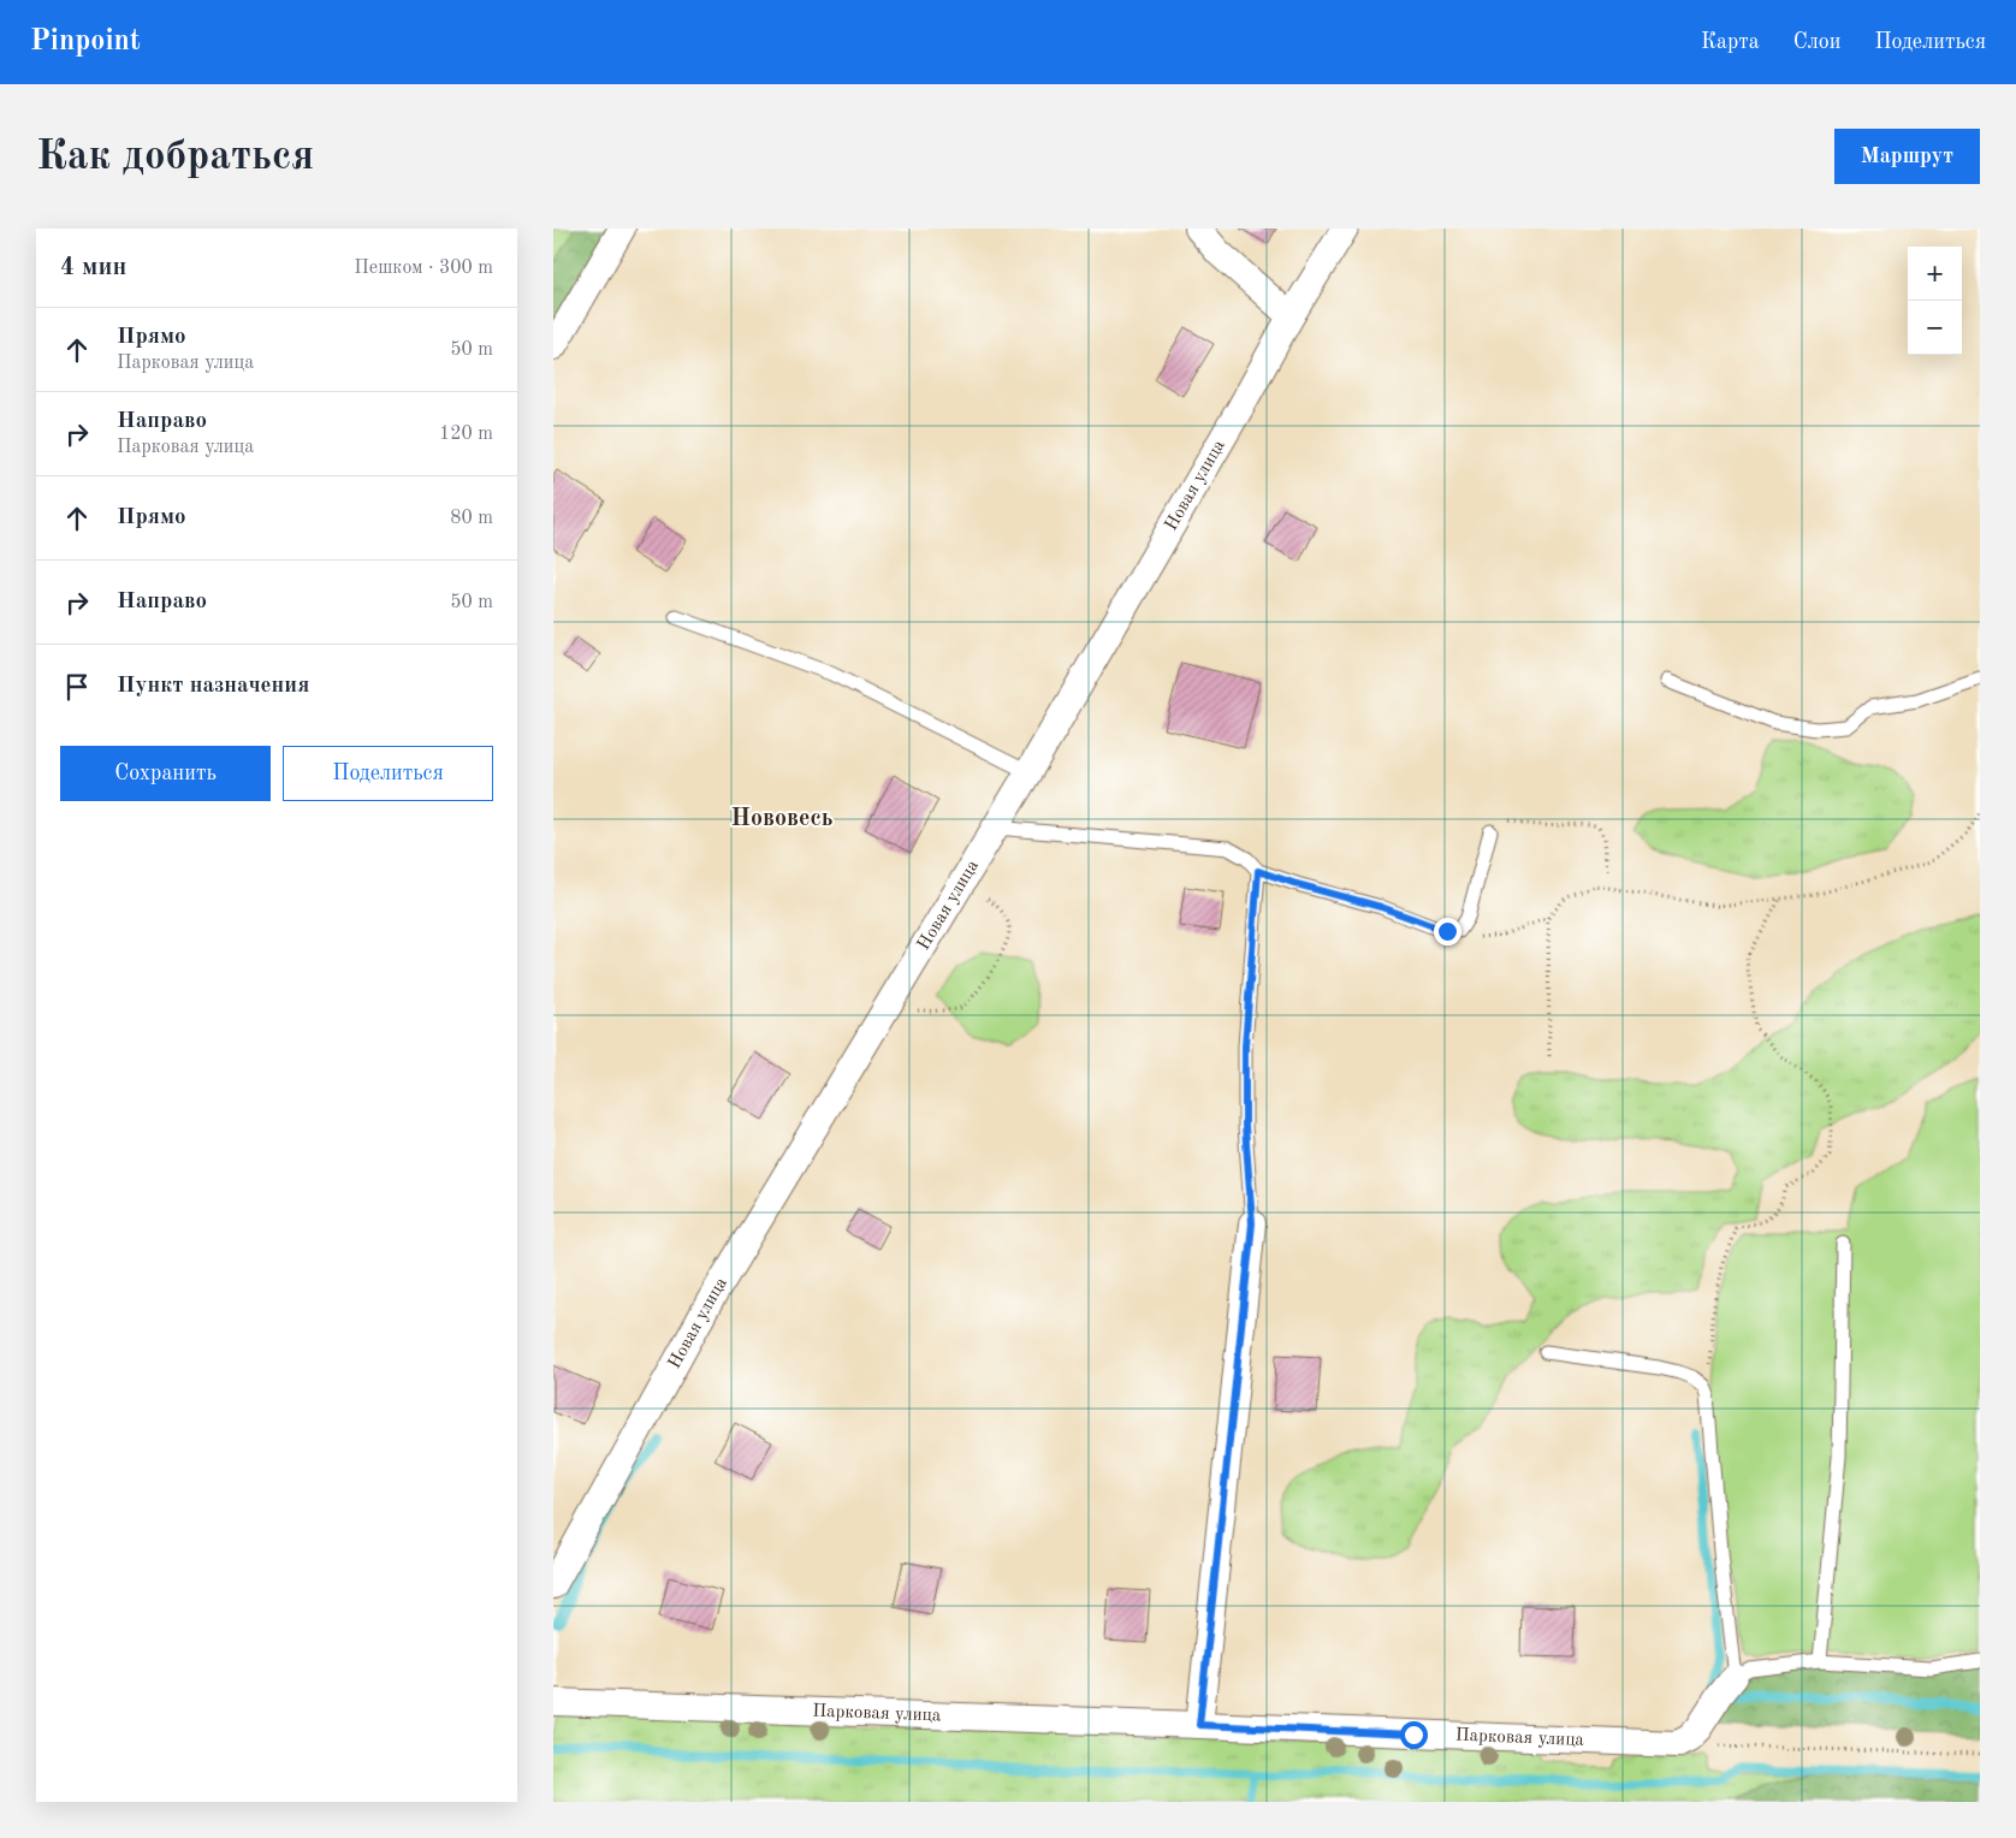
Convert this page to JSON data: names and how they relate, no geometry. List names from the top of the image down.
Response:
{
  "streets": {
    "street": ["Новая улица", "Парковая улица"]
  },
  "districts": ["Нововесь"],
  "page": {
    "header": "Pinpoint",
    "nav": ["Карта", "Слои", "Поделиться"],
    "buttons": [
      "Маршрут",
      ["Сохранить", "Поделиться"]
    ],
    "title": "Как добраться",
    "heading": ["4 мин", "Пешком · 300 m"],
    "map_buttons": ["+", "−"],
    "list": [
      ["Прямо", "Парковая улица", "50 m"],
      ["Направо", "Парковая улица", "120 m"],
      ["Прямо", "80 m"],
      ["Направо", "50 m"],
      "Пункт назначения"
    ]
  }
}
